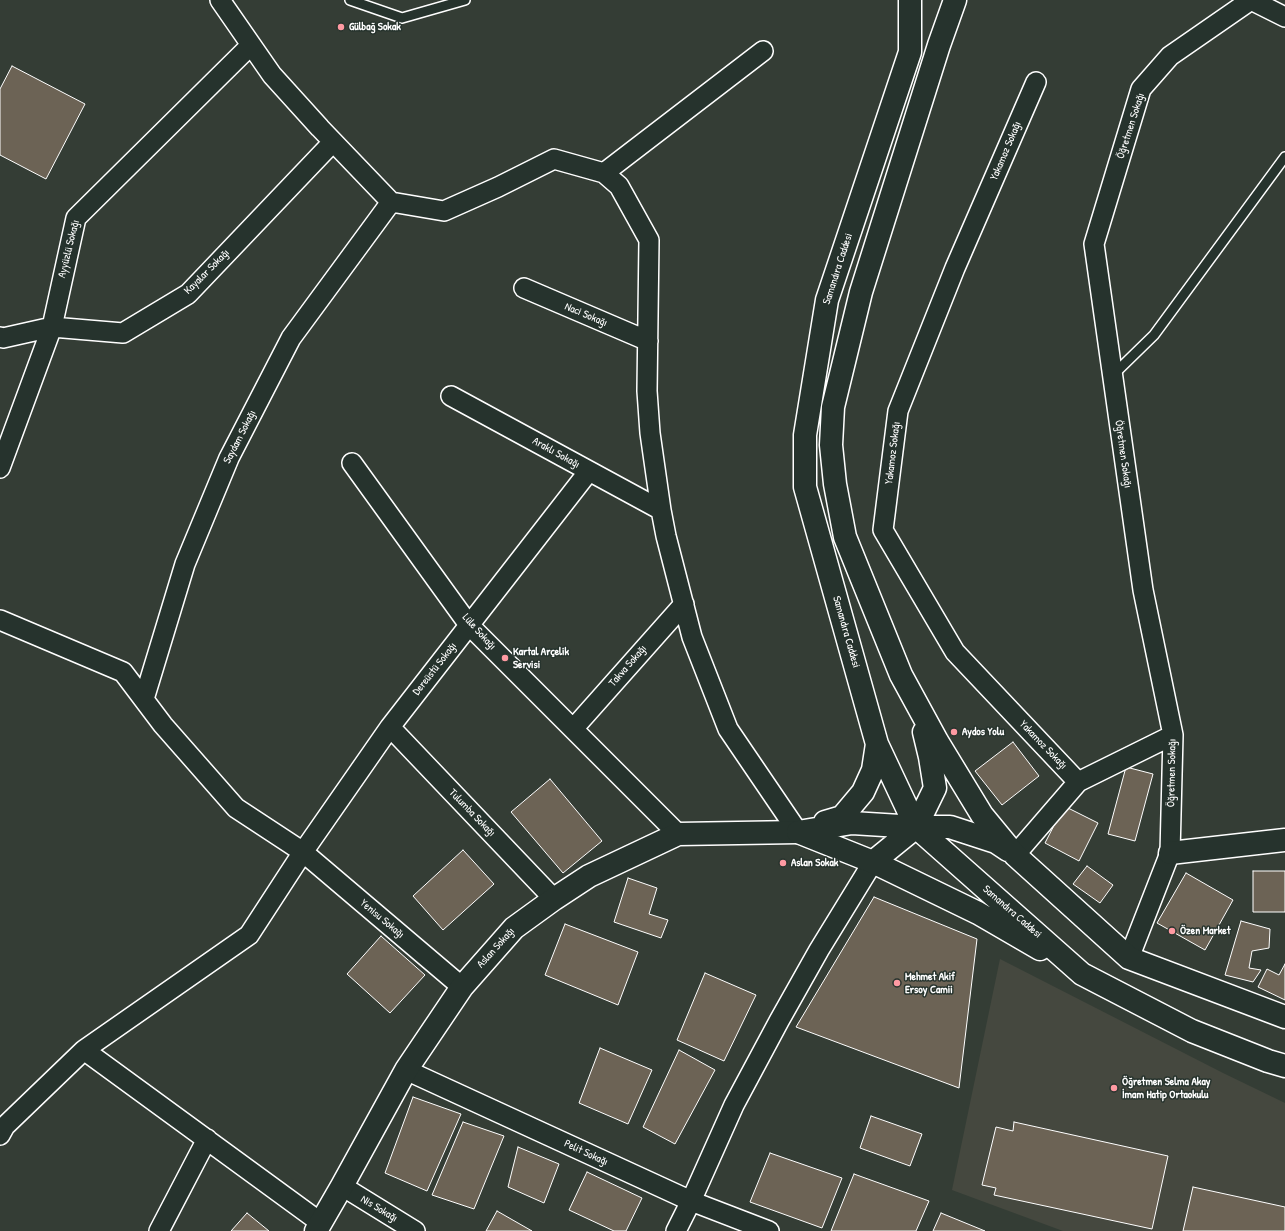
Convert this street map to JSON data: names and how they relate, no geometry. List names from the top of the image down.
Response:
{
  "streets": {
    "main road": ["Samandıra Caddesi", "Aslan Sokağı"],
    "street": [
      "Öğretmen Sokağı",
      "Yakamoz Sokağı",
      "Ayyüzlü Sokağı",
      "Kayalar Sokağı",
      "Naci Sokağı",
      "Saydam Sokağı",
      "Araklı Sokağı",
      "Lüle Sokağı",
      "Takva Sokağı",
      "Dereüstü Sokağı",
      "Tulumba Sokağı",
      "Yenisu Sokağı",
      "Pelit Sokağı",
      "Nis Sokağı"
    ]
  },
  "crossings": [
    ["Ayyüzlü Sokağı", "Kayalar Sokağı"],
    ["Saydam Sokağı", "Yenisu Sokağı"],
    ["Araklı Sokağı", "Dereüstü Sokağı"],
    ["Lüle Sokağı", "Takva Sokağı"],
    ["Lüle Sokağı", "Dereüstü Sokağı"],
    ["Lüle Sokağı", "Aslan Sokağı"],
    ["Dereüstü Sokağı", "Tulumba Sokağı"],
    ["Dereüstü Sokağı", "Yenisu Sokağı"],
    ["Tulumba Sokağı", "Aslan Sokağı"],
    ["Yenisu Sokağı", "Aslan Sokağı"],
    ["Aslan Sokağı", "Pelit Sokağı"],
    ["Aslan Sokağı", "Nis Sokağı"]
  ],
  "places": [
    "Gülbağ Sokak",
    "Kartal Arçelik Servisi",
    "Aydos Yolu",
    "Aslan Sokak",
    "Özen Market",
    "Mehmet Akif Ersoy Camii",
    "Öğretmen Selma Akay İmam Hatip Ortaokulu"
  ]
}
